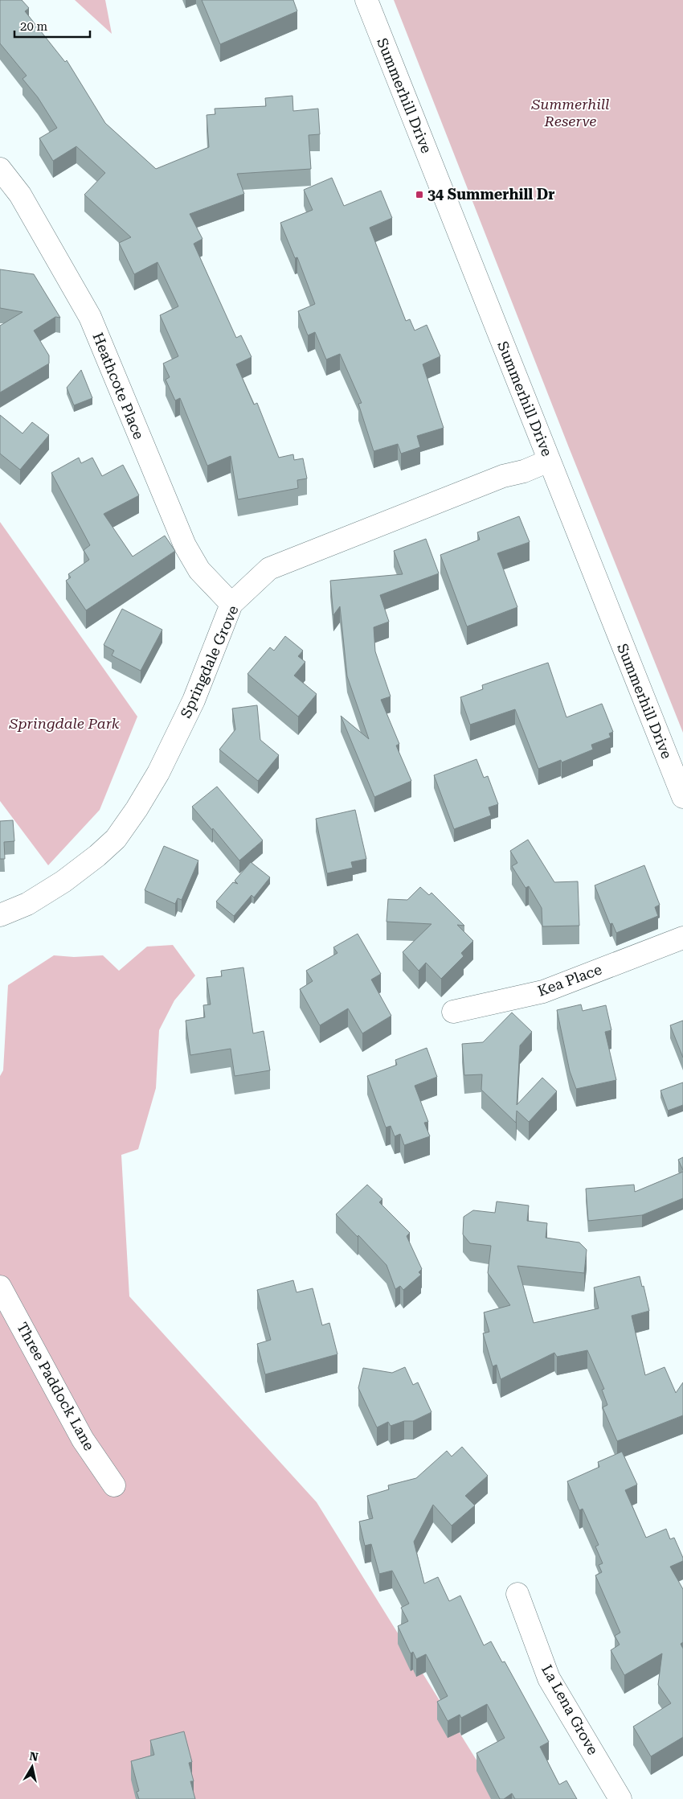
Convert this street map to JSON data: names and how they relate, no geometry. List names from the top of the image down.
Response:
{
  "streets": {
    "street": [
      "Summerhill Drive",
      "Heathcote Place",
      "Springdale Grove",
      "Kea Place",
      "Three Paddock Lane",
      "La Lena Grove"
    ]
  },
  "crossings": [
    ["Summerhill Drive", "Springdale Grove"],
    ["Heathcote Place", "Springdale Grove"]
  ],
  "parks": ["Summerhill Reserve", "Springdale Park"],
  "places": {
    "transit": ["34 Summerhill Dr"]
  },
  "scale_bar": "20 m",
  "north": "top"
}
